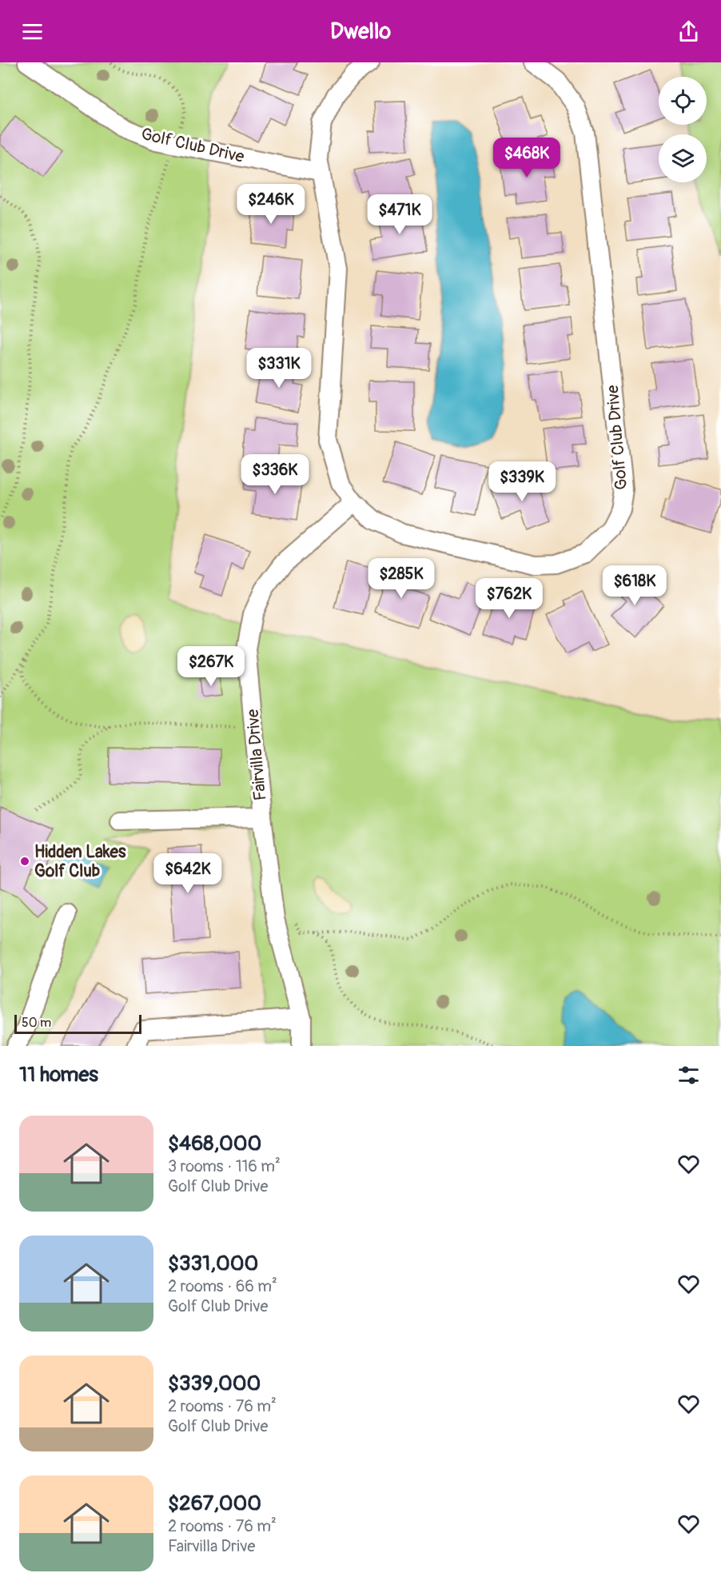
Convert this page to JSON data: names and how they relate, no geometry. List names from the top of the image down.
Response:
{
  "streets": {
    "street": ["Golf Club Drive", "Fairvilla Drive"]
  },
  "crossings": [
    ["Golf Club Drive", "Fairvilla Drive"]
  ],
  "places": ["Hidden Lakes Golf Club"],
  "scale_bar": "50 m",
  "page": {
    "header": "Dwello",
    "price": [
      "$468K",
      "$246K",
      "$471K",
      "$331K",
      "$336K",
      "$339K",
      "$285K",
      "$618K",
      "$762K",
      "$267K",
      "$642K"
    ],
    "scale": "50 m",
    "heading": "11 homes",
    "list": [
      {
        "name": "$468,000",
        "note": "3 rooms · 116 m² · Golf Club Drive"
      },
      {
        "name": "$331,000",
        "note": "2 rooms · 66 m² · Golf Club Drive"
      },
      {
        "name": "$339,000",
        "note": "2 rooms · 76 m² · Golf Club Drive"
      },
      {
        "name": "$267,000",
        "note": "2 rooms · 76 m² · Fairvilla Drive"
      }
    ]
  }
}
